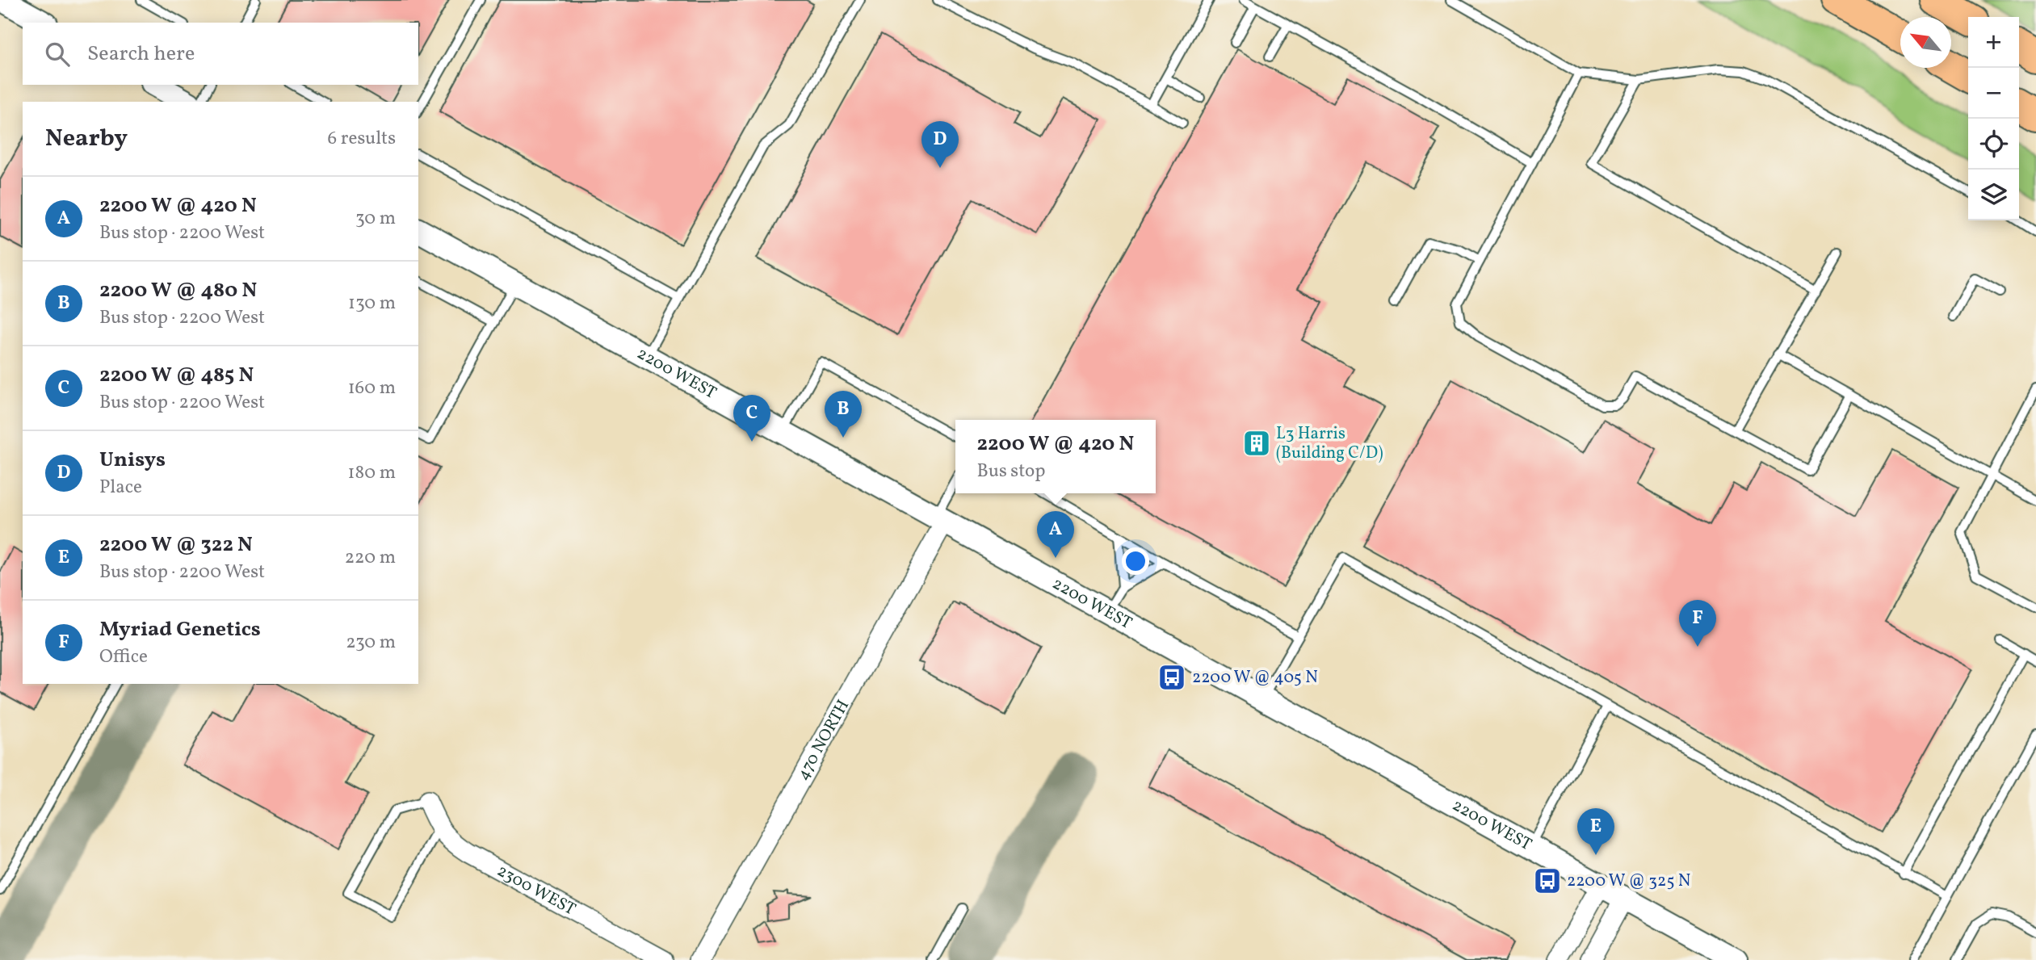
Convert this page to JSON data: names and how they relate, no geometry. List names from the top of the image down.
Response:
{
  "streets": {
    "street": ["2200 WEST", "470 NORTH", "2300 WEST"]
  },
  "crossings": [
    ["2200 WEST", "470 NORTH"]
  ],
  "places": {
    "building": ["L3 Harris (Building C/D)"],
    "bus stop": ["2200 W @ 405 N", "2200 W @ 325 N"]
  },
  "north": "top left",
  "page": {
    "map_buttons": ["+", "−"],
    "search": "Search here",
    "heading": ["Nearby", "6 results"],
    "pins": [
      "D",
      "B",
      "C",
      "A",
      "F",
      "E"
    ],
    "list": [
      {
        "mark": "A",
        "name": "2200 W @ 420 N",
        "note": "Bus stop · 2200 West",
        "value": "30 m"
      },
      {
        "mark": "B",
        "name": "2200 W @ 480 N",
        "note": "Bus stop · 2200 West",
        "value": "130 m"
      },
      {
        "mark": "C",
        "name": "2200 W @ 485 N",
        "note": "Bus stop · 2200 West",
        "value": "160 m"
      },
      {
        "mark": "D",
        "name": "Unisys",
        "note": "Place",
        "value": "180 m"
      },
      {
        "mark": "E",
        "name": "2200 W @ 322 N",
        "note": "Bus stop · 2200 West",
        "value": "220 m"
      },
      {
        "mark": "F",
        "name": "Myriad Genetics",
        "note": "Office",
        "value": "230 m"
      }
    ],
    "popup": ["2200 W @ 420 N", "Bus stop"]
  }
}
